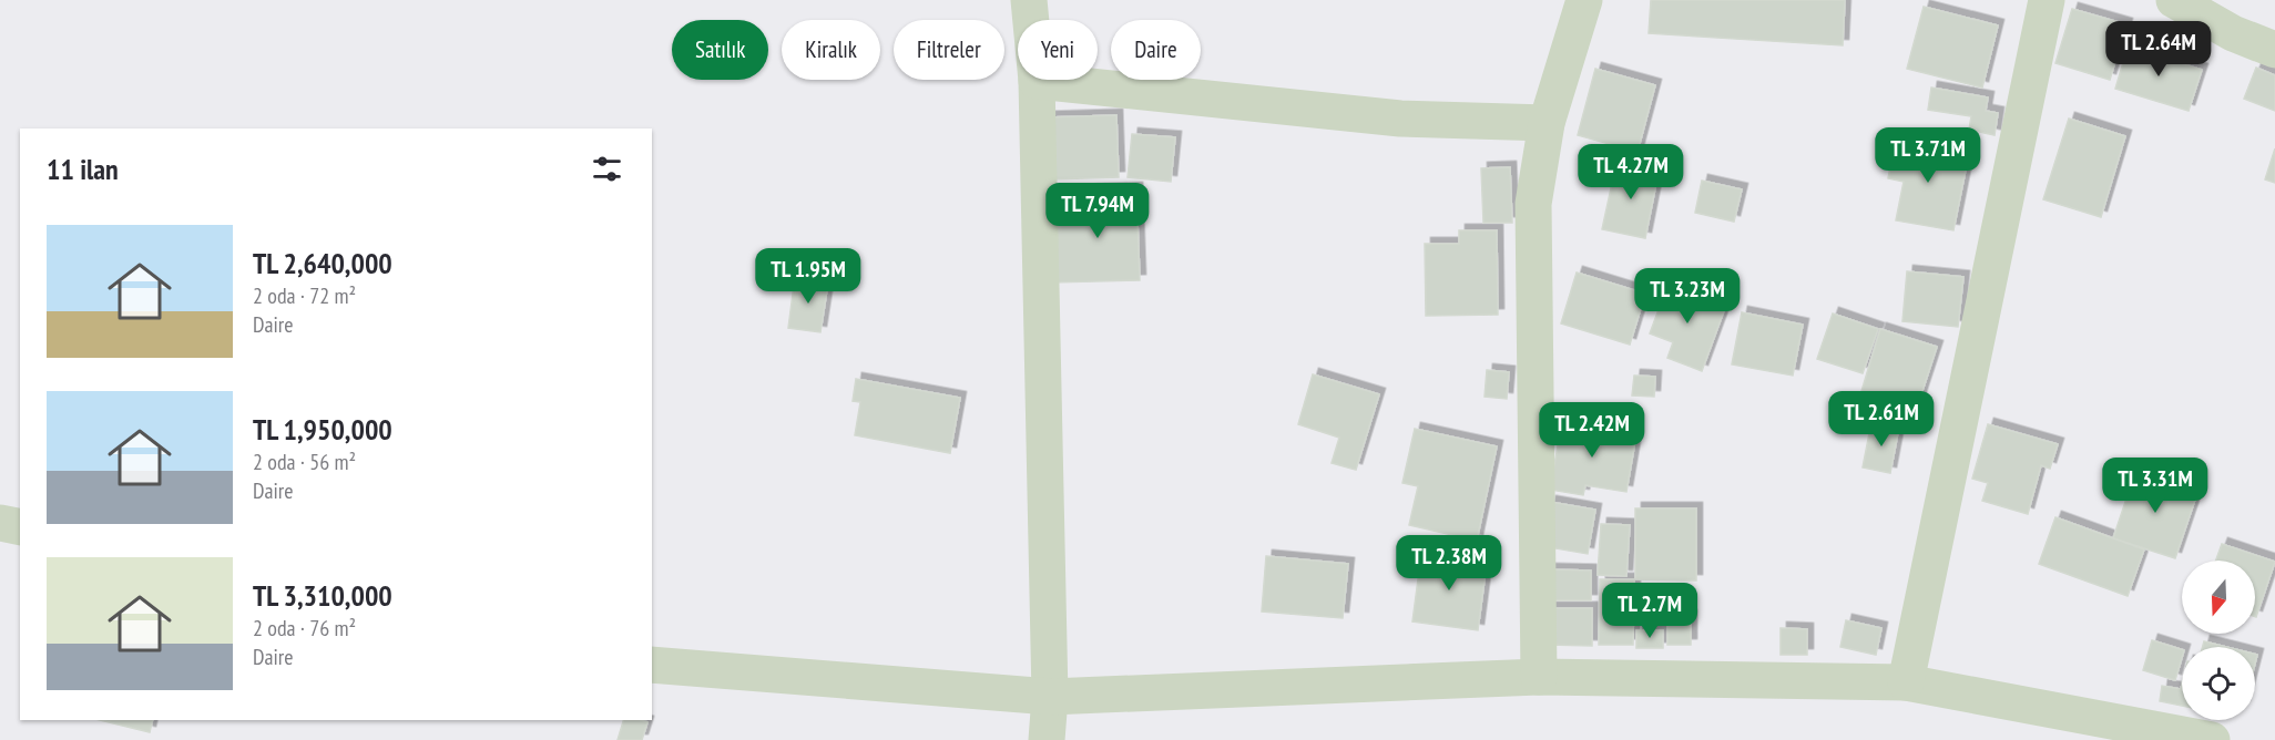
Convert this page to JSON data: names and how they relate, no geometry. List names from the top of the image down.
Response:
{
  "north": "bottom",
  "page": {
    "chip": [
      "Satılık",
      "Kiralık",
      "Filtreler",
      "Yeni",
      "Daire"
    ],
    "price": [
      "TL 2.64M",
      "TL 3.71M",
      "TL 4.27M",
      "TL 7.94M",
      "TL 1.95M",
      "TL 3.23M",
      "TL 2.61M",
      "TL 2.42M",
      "TL 3.31M",
      "TL 2.38M",
      "TL 2.7M"
    ],
    "heading": "11 ilan",
    "list": [
      {
        "name": "TL 2,640,000",
        "note": "2 oda · 72 m² · Daire"
      },
      {
        "name": "TL 1,950,000",
        "note": "2 oda · 56 m² · Daire"
      },
      {
        "name": "TL 3,310,000",
        "note": "2 oda · 76 m² · Daire"
      }
    ]
  }
}
